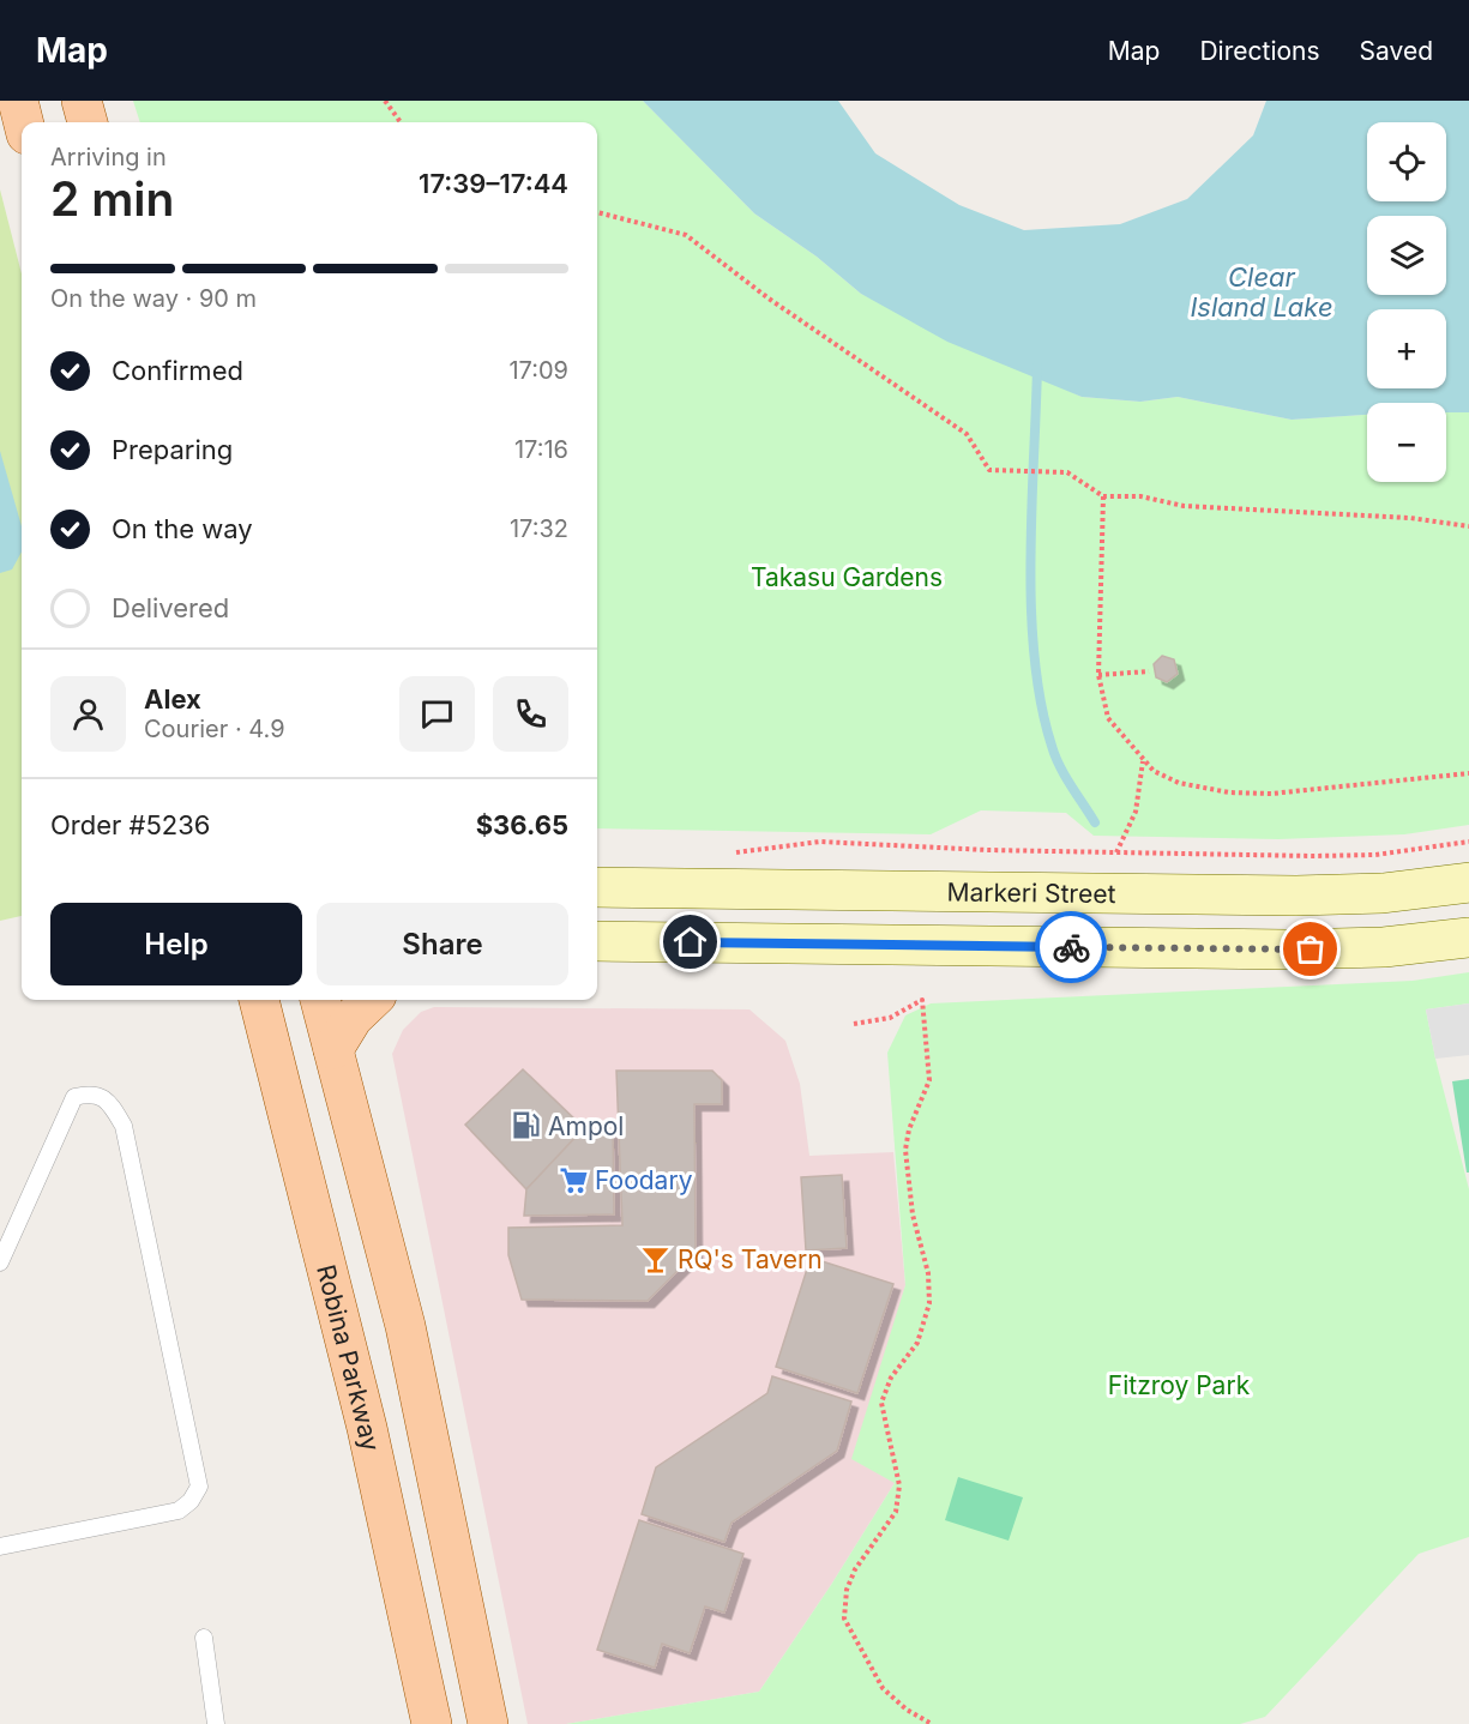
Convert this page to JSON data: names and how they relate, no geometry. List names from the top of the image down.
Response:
{
  "streets": {
    "main road": ["Markeri Street", "Robina Parkway"]
  },
  "water": ["Clear Island Lake"],
  "parks": ["Takasu Gardens", "Fitzroy Park"],
  "places": {
    "fuel station": ["Ampol"],
    "supermarket": ["Foodary"],
    "bar": ["RQ's Tavern"]
  },
  "page": {
    "header": "Map",
    "nav": ["Map", "Directions", "Saved"],
    "map_buttons": ["+", "−"],
    "heading": ["2 min", "Arriving in", "17:39–17:44"],
    "panel": [
      "Alex",
      "Courier · 4.9",
      "Order #5236",
      "$36.65"
    ],
    "bar": "On the way · 90 m",
    "list": [
      ["Confirmed", "17:09"],
      ["Preparing", "17:16"],
      ["On the way", "17:32"],
      "Delivered"
    ],
    "buttons": ["Help", "Share"]
  }
}
